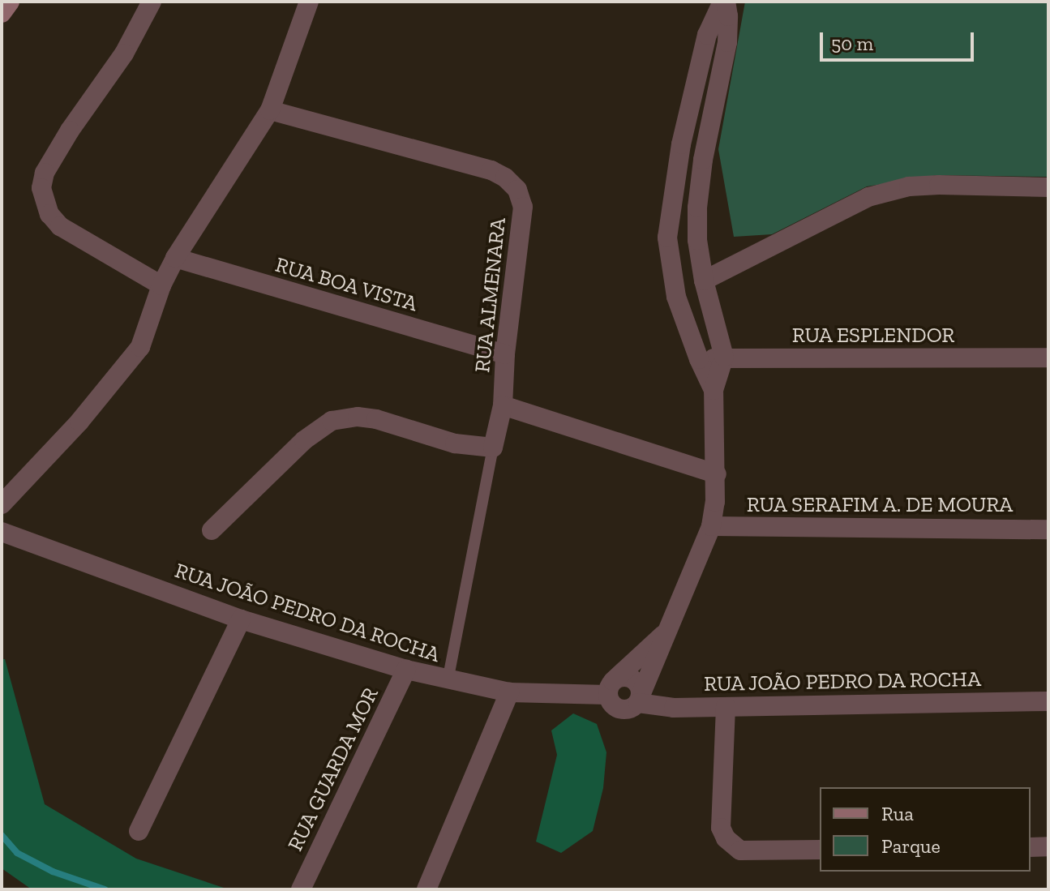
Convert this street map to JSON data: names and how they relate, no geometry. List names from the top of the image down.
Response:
{
  "streets": {
    "street": [
      "RUA BOA VISTA",
      "RUA ALMENARA",
      "RUA ESPLENDOR",
      "RUA SERAFIM A. DE MOURA",
      "RUA JOÃO PEDRO DA ROCHA",
      "RUA GUARDA MOR"
    ]
  },
  "crossings": [
    ["RUA BOA VISTA", "RUA ALMENARA"],
    ["RUA JOÃO PEDRO DA ROCHA", "RUA GUARDA MOR"]
  ],
  "legend": ["Rua", "Parque"],
  "scale_bar": "50 m"
}
